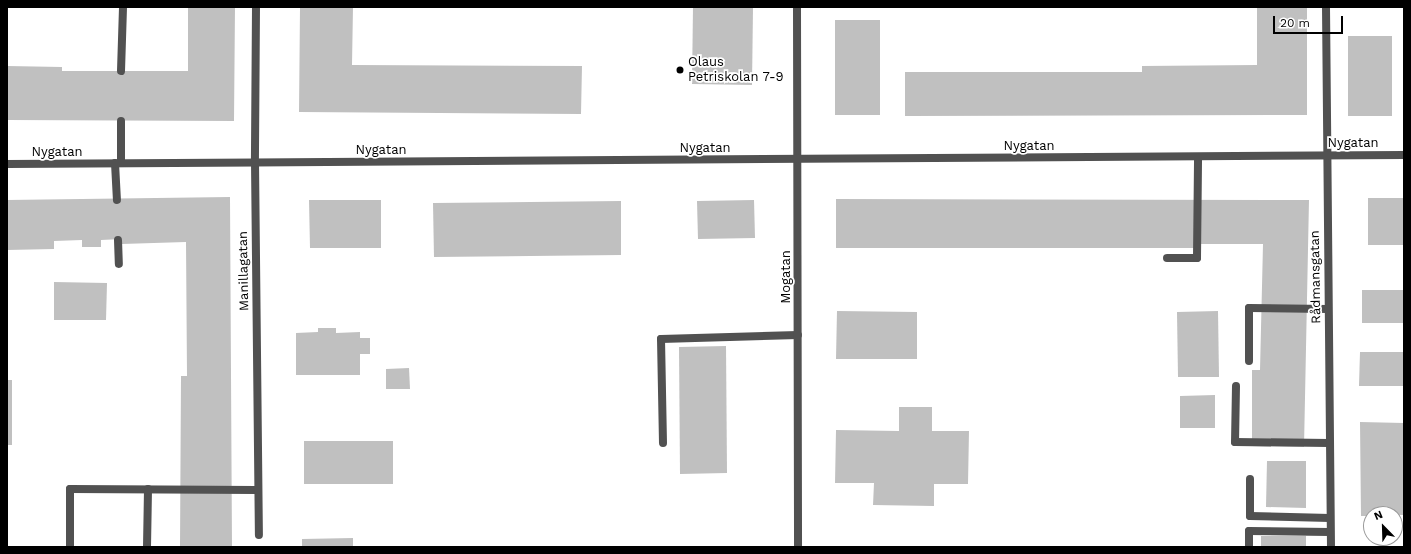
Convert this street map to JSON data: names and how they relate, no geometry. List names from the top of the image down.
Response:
{
  "streets": {
    "street": [
      "Nygatan",
      "Manillagatan",
      "Mogatan",
      "Rådmansgatan"
    ]
  },
  "crossings": [
    ["Nygatan", "Manillagatan"],
    ["Nygatan", "Mogatan"],
    ["Nygatan", "Rådmansgatan"]
  ],
  "places": ["Olaus Petriskolan 7-9"],
  "scale_bar": "20 m",
  "north": "top left"
}
